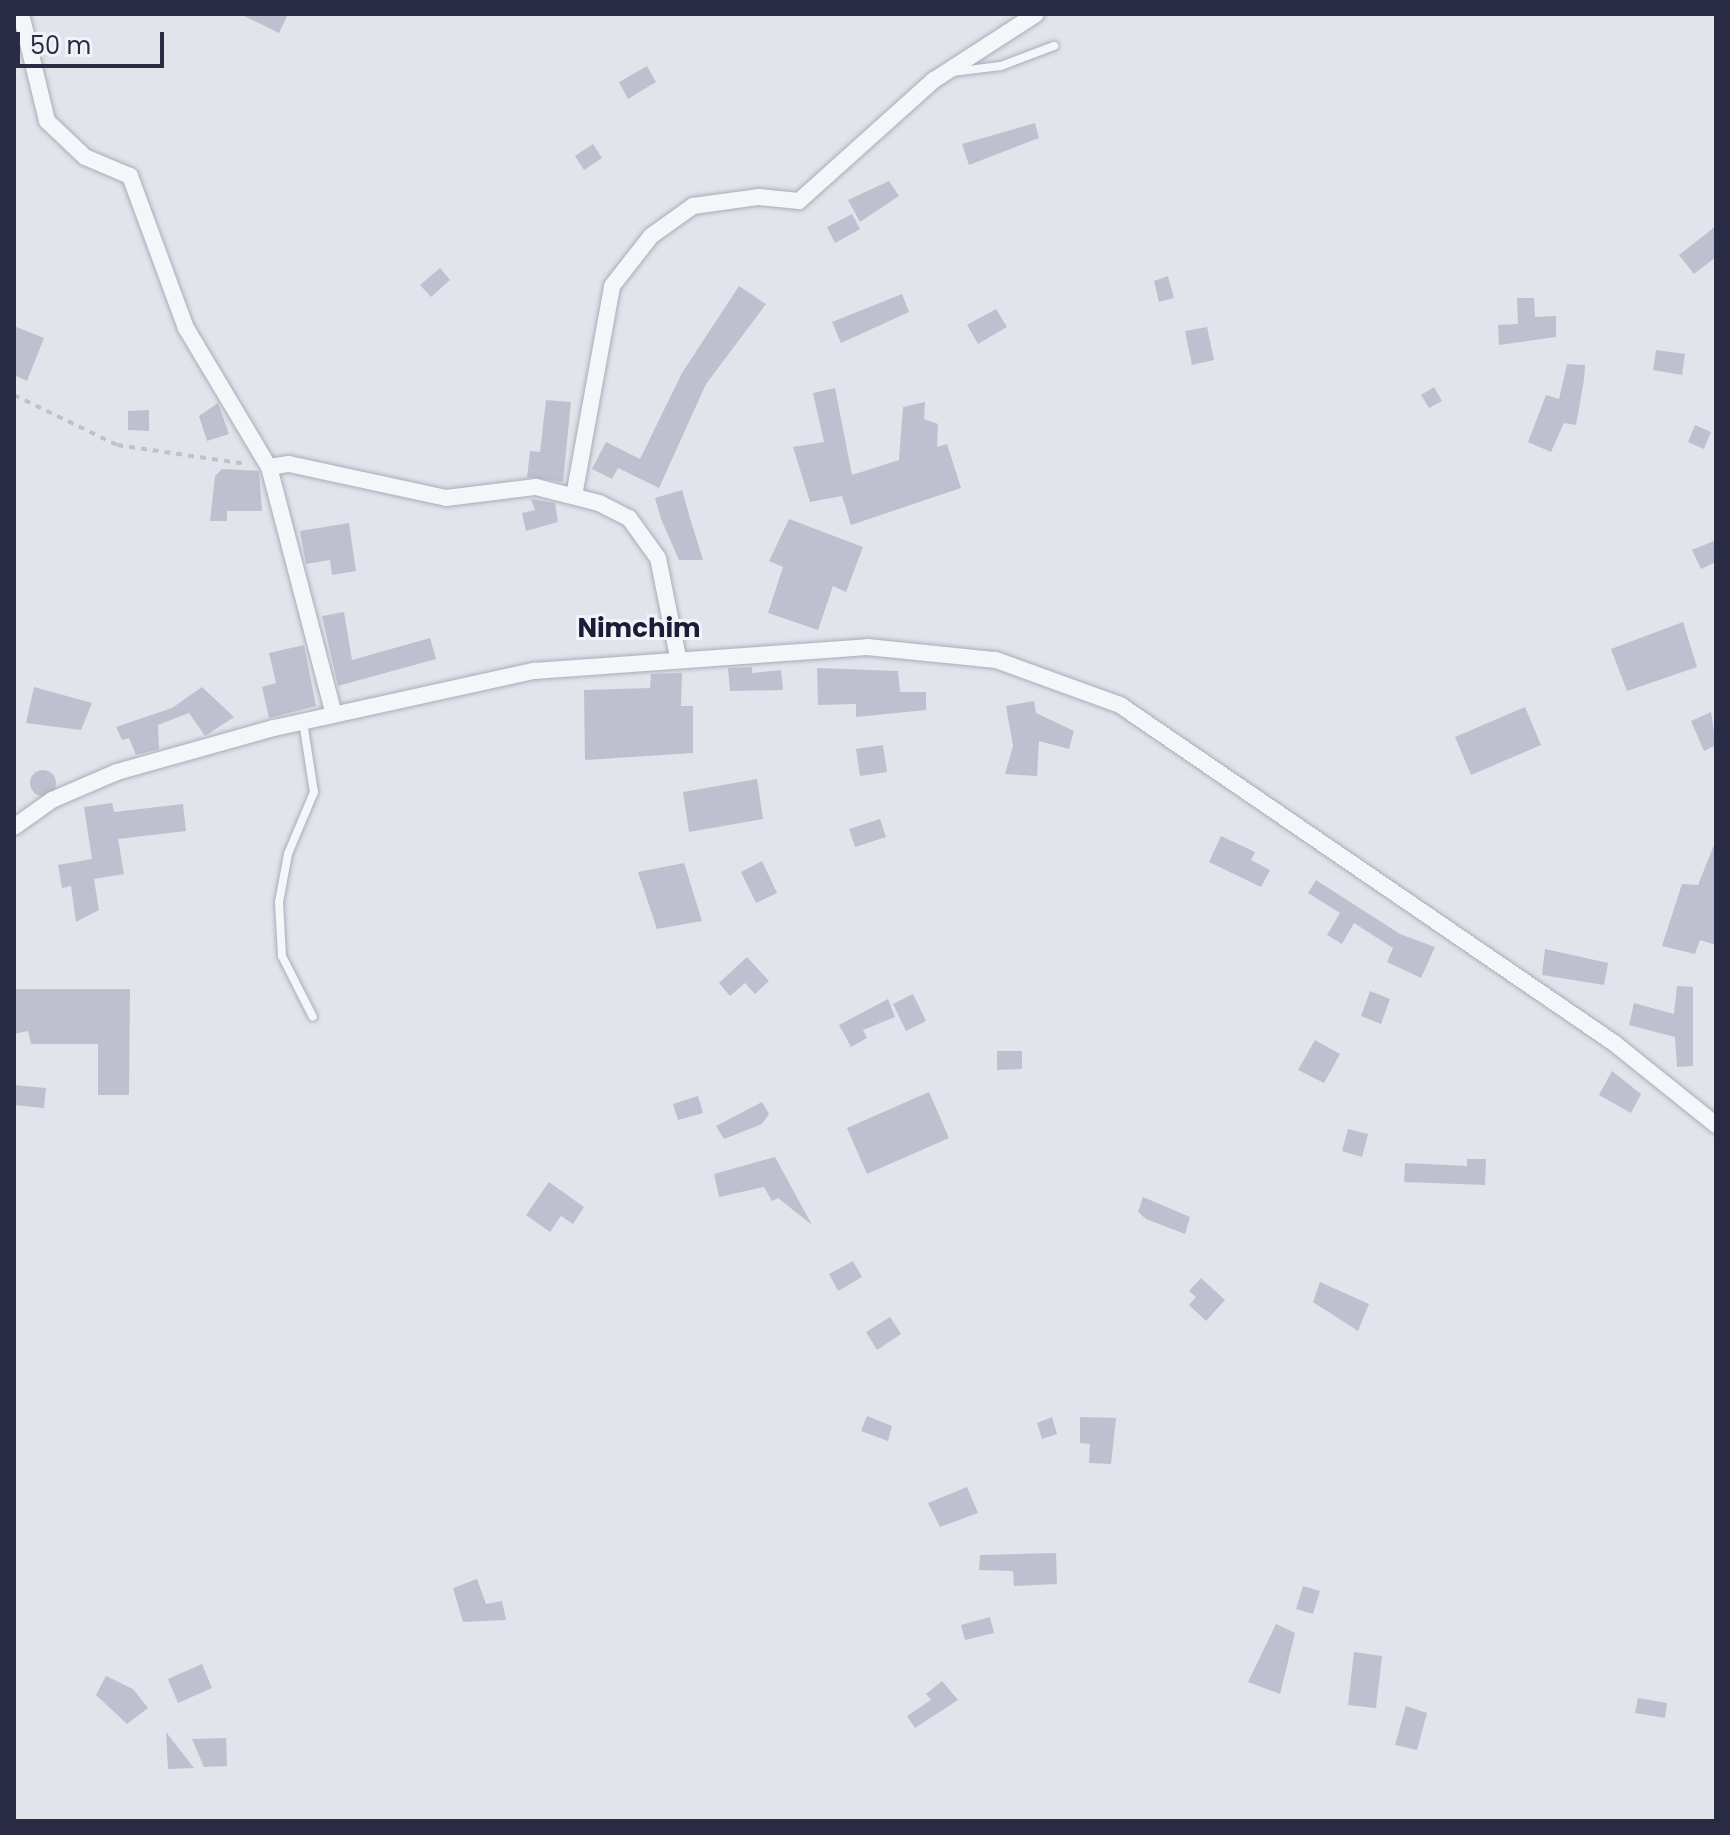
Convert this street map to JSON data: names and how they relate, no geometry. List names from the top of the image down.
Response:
{
  "districts": ["Nimchim"],
  "scale_bar": "50 m"
}
